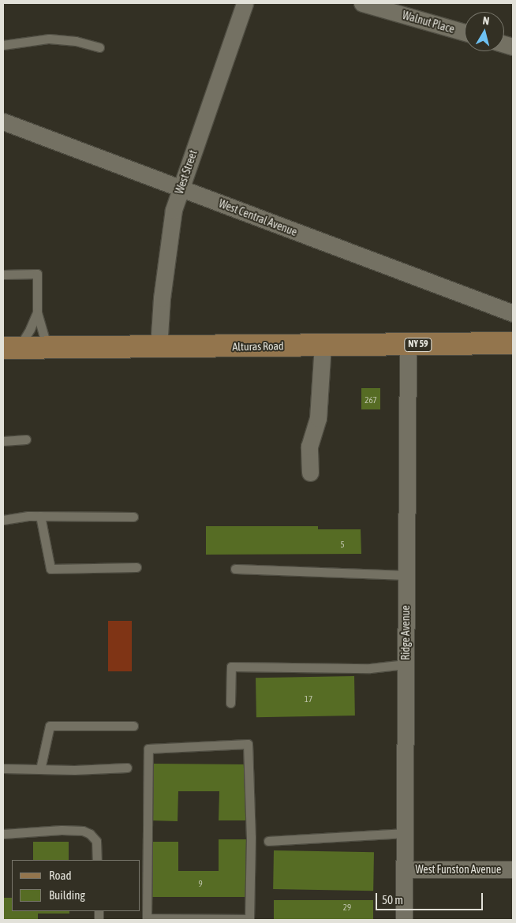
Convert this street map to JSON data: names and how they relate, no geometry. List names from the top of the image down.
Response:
{
  "streets": {
    "main road": ["NY 59", "Alturas Road"],
    "street": [
      "Walnut Place",
      "West Street",
      "West Central Avenue",
      "Ridge Avenue",
      "West Funston Avenue"
    ]
  },
  "crossings": [
    ["West Street", "West Central Avenue"],
    ["West Street", "Alturas Road"],
    ["Alturas Road", "Ridge Avenue"],
    ["Ridge Avenue", "West Funston Avenue"]
  ],
  "house_numbers": [
    "267",
    "5",
    "17",
    "9",
    "29"
  ],
  "legend": ["Road", "Building"],
  "scale_bar": "50 m",
  "north": "top"
}
